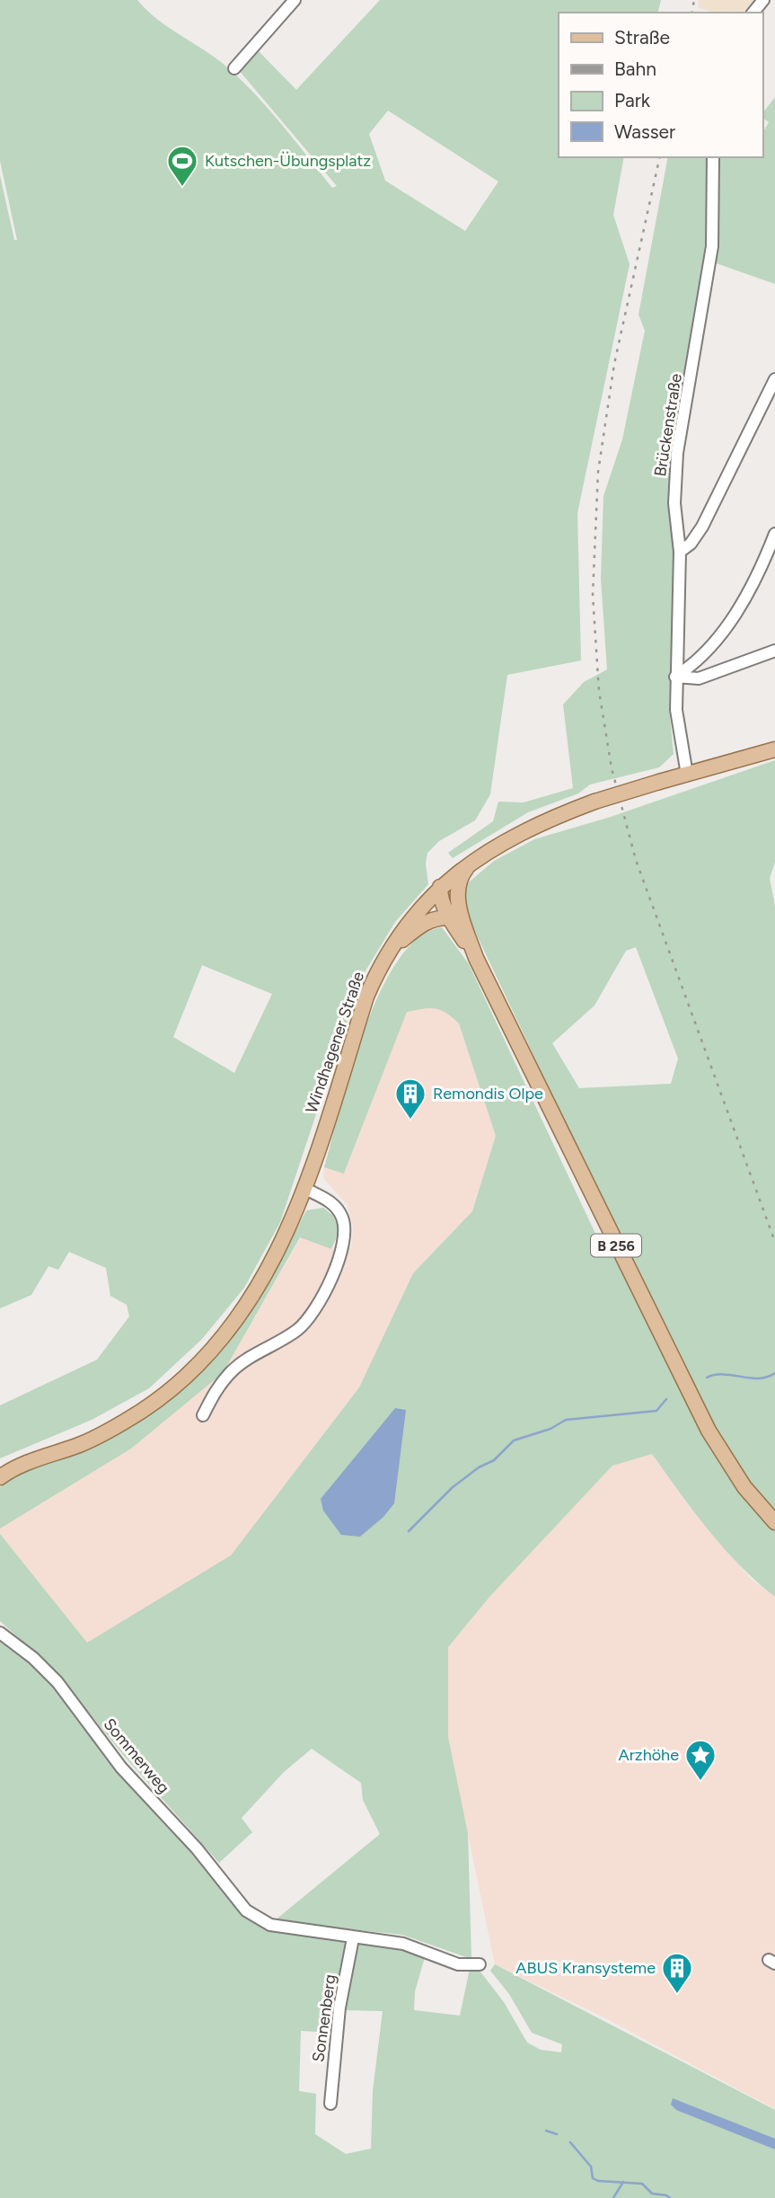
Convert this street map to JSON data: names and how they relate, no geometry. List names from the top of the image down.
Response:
{
  "streets": {
    "main road": ["Windhagener Straße", "B 256"],
    "street": ["Brückenstraße", "Sommerweg", "Sonnenberg"]
  },
  "crossings": [
    ["Brückenstraße", "Windhagener Straße"],
    ["Windhagener Straße", "B 256"],
    ["Sommerweg", "Sonnenberg"]
  ],
  "places": {
    "sports": ["Kutschen-Übungsplatz"],
    "building": ["Remondis Olpe", "ABUS Kransysteme"],
    "place": ["Arzhöhe"]
  },
  "legend": [
    "Straße",
    "Bahn",
    "Park",
    "Wasser"
  ]
}
